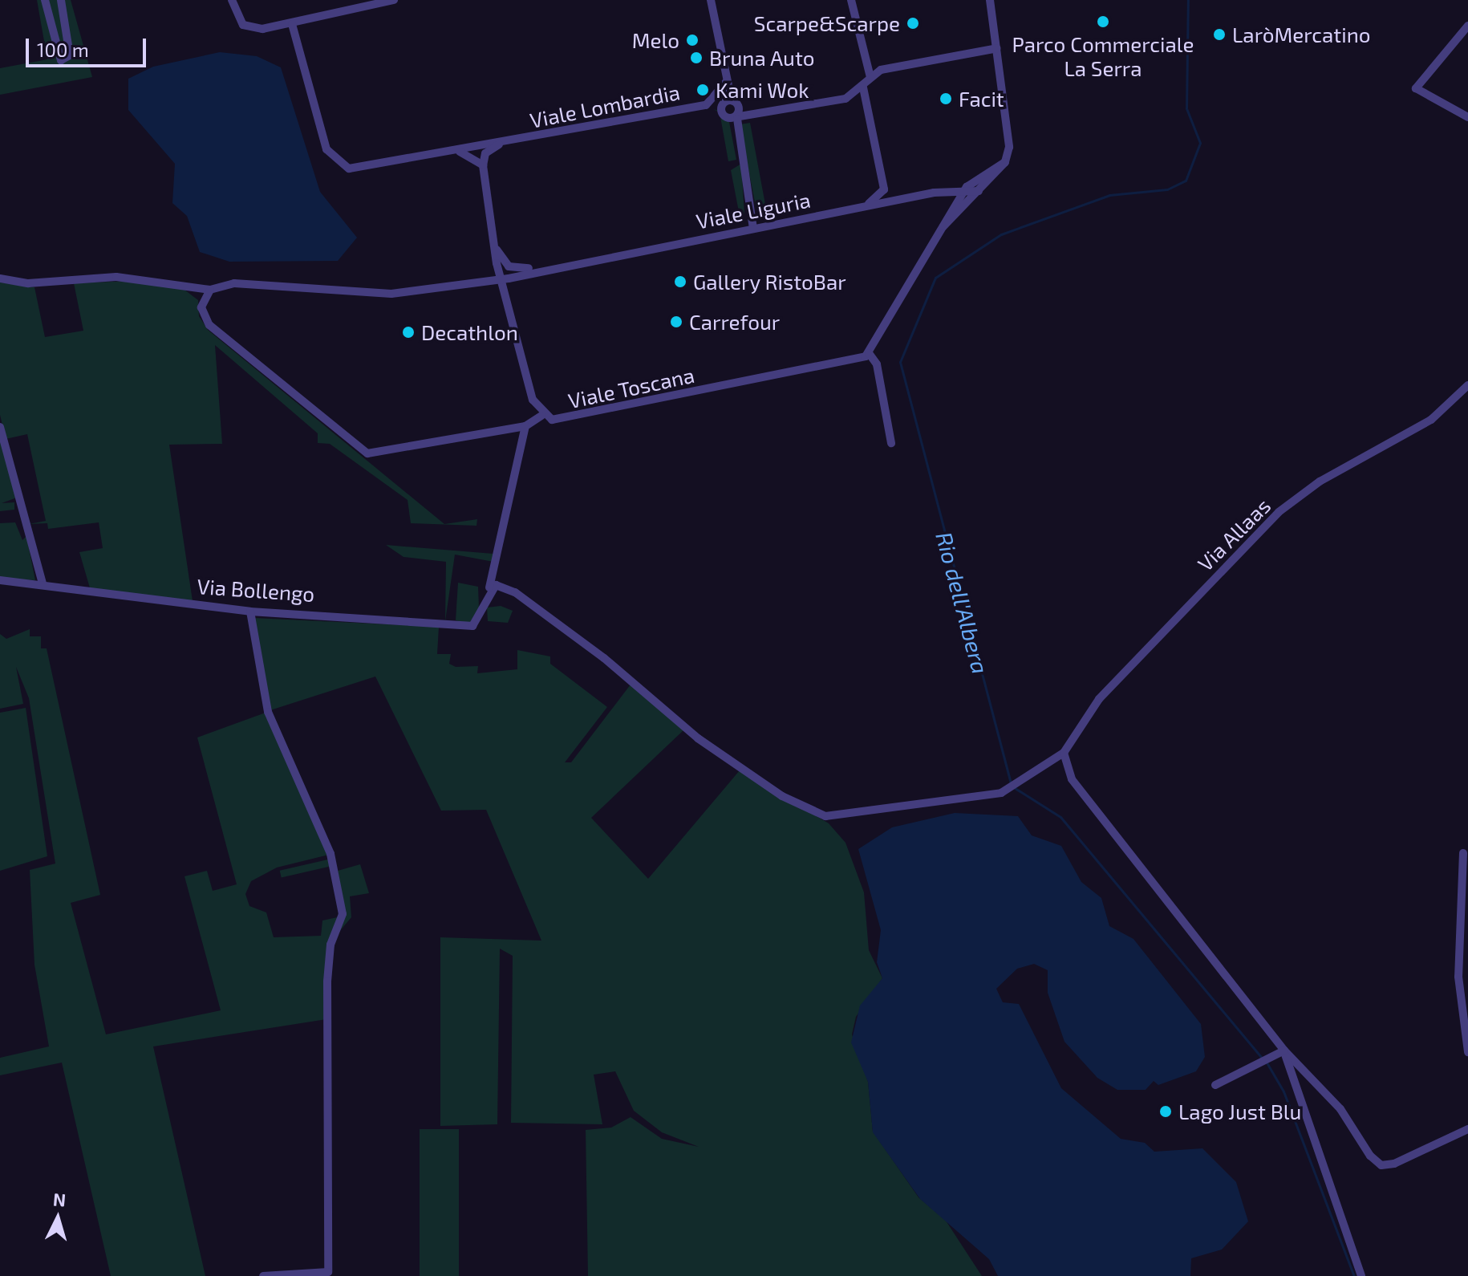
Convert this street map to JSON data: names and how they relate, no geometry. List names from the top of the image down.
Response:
{
  "streets": {
    "street": [
      "Viale Lombardia",
      "Viale Liguria",
      "Viale Toscana",
      "Via Allaas",
      "Via Bollengo"
    ]
  },
  "crossings": [
    ["Viale Liguria", "Viale Toscana"]
  ],
  "water": ["Rio dell'Albera"],
  "places": [
    "Parco Commerciale La Serra",
    "Scarpe&Scarpe",
    "LaròMercatino",
    "Melo",
    "Bruna Auto",
    "Kami Wok",
    "Facit",
    "Gallery RistoBar",
    "Carrefour",
    "Decathlon",
    "Lago Just Blu"
  ],
  "scale_bar": "100 m",
  "north": "top"
}
